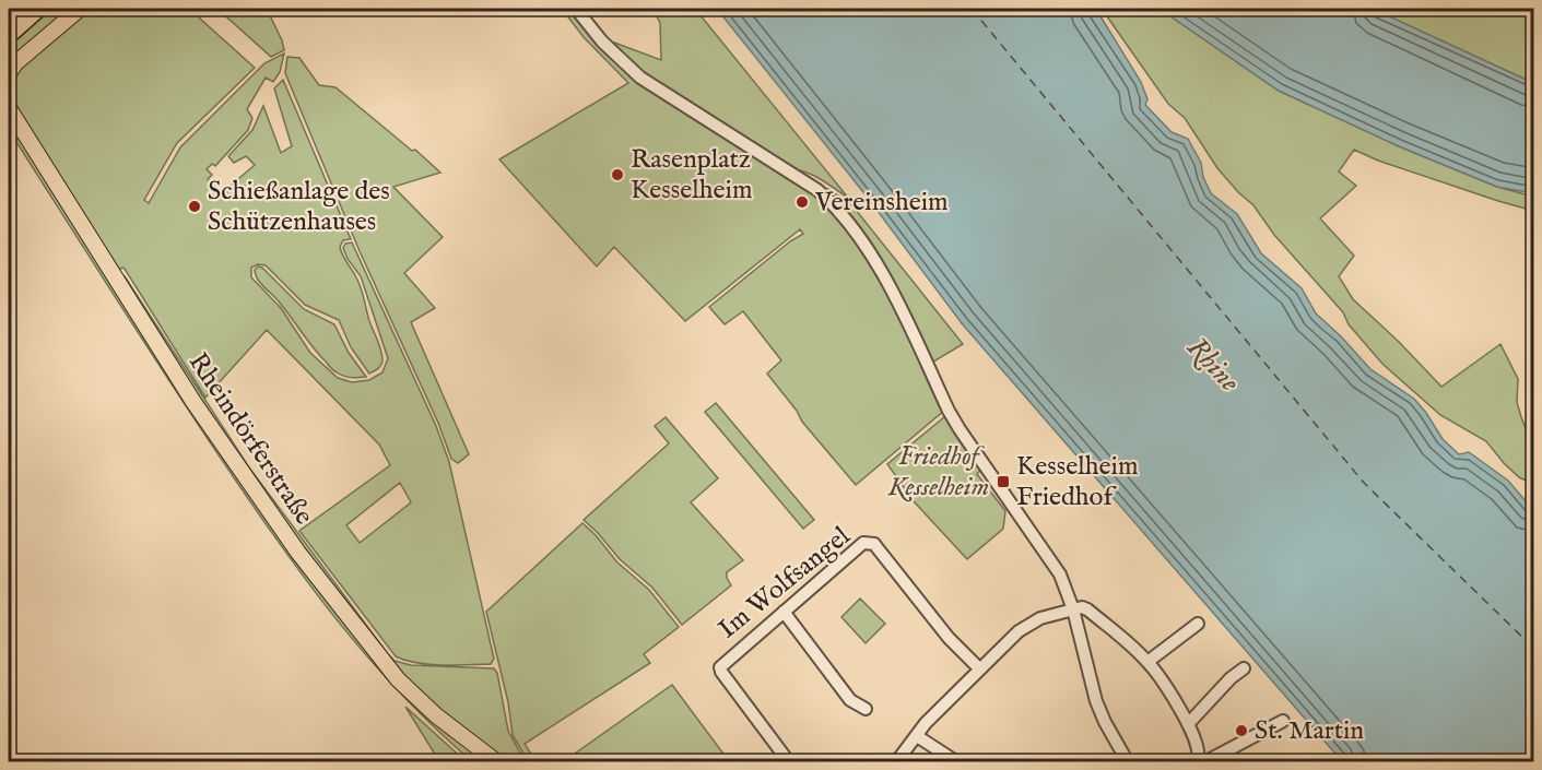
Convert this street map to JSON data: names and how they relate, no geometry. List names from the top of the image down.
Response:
{
  "streets": {
    "main road": ["Rheindörferstraße"],
    "street": ["Im Wolfsangel"]
  },
  "water": ["Rhine"],
  "parks": ["Friedhof Kesselheim"],
  "places": {
    "other": [
      "Rasenplatz Kesselheim",
      "Vereinsheim",
      "Schießanlage des Schützenhauses",
      "St. Martin"
    ],
    "transit": ["Kesselheim Friedhof"]
  }
}
